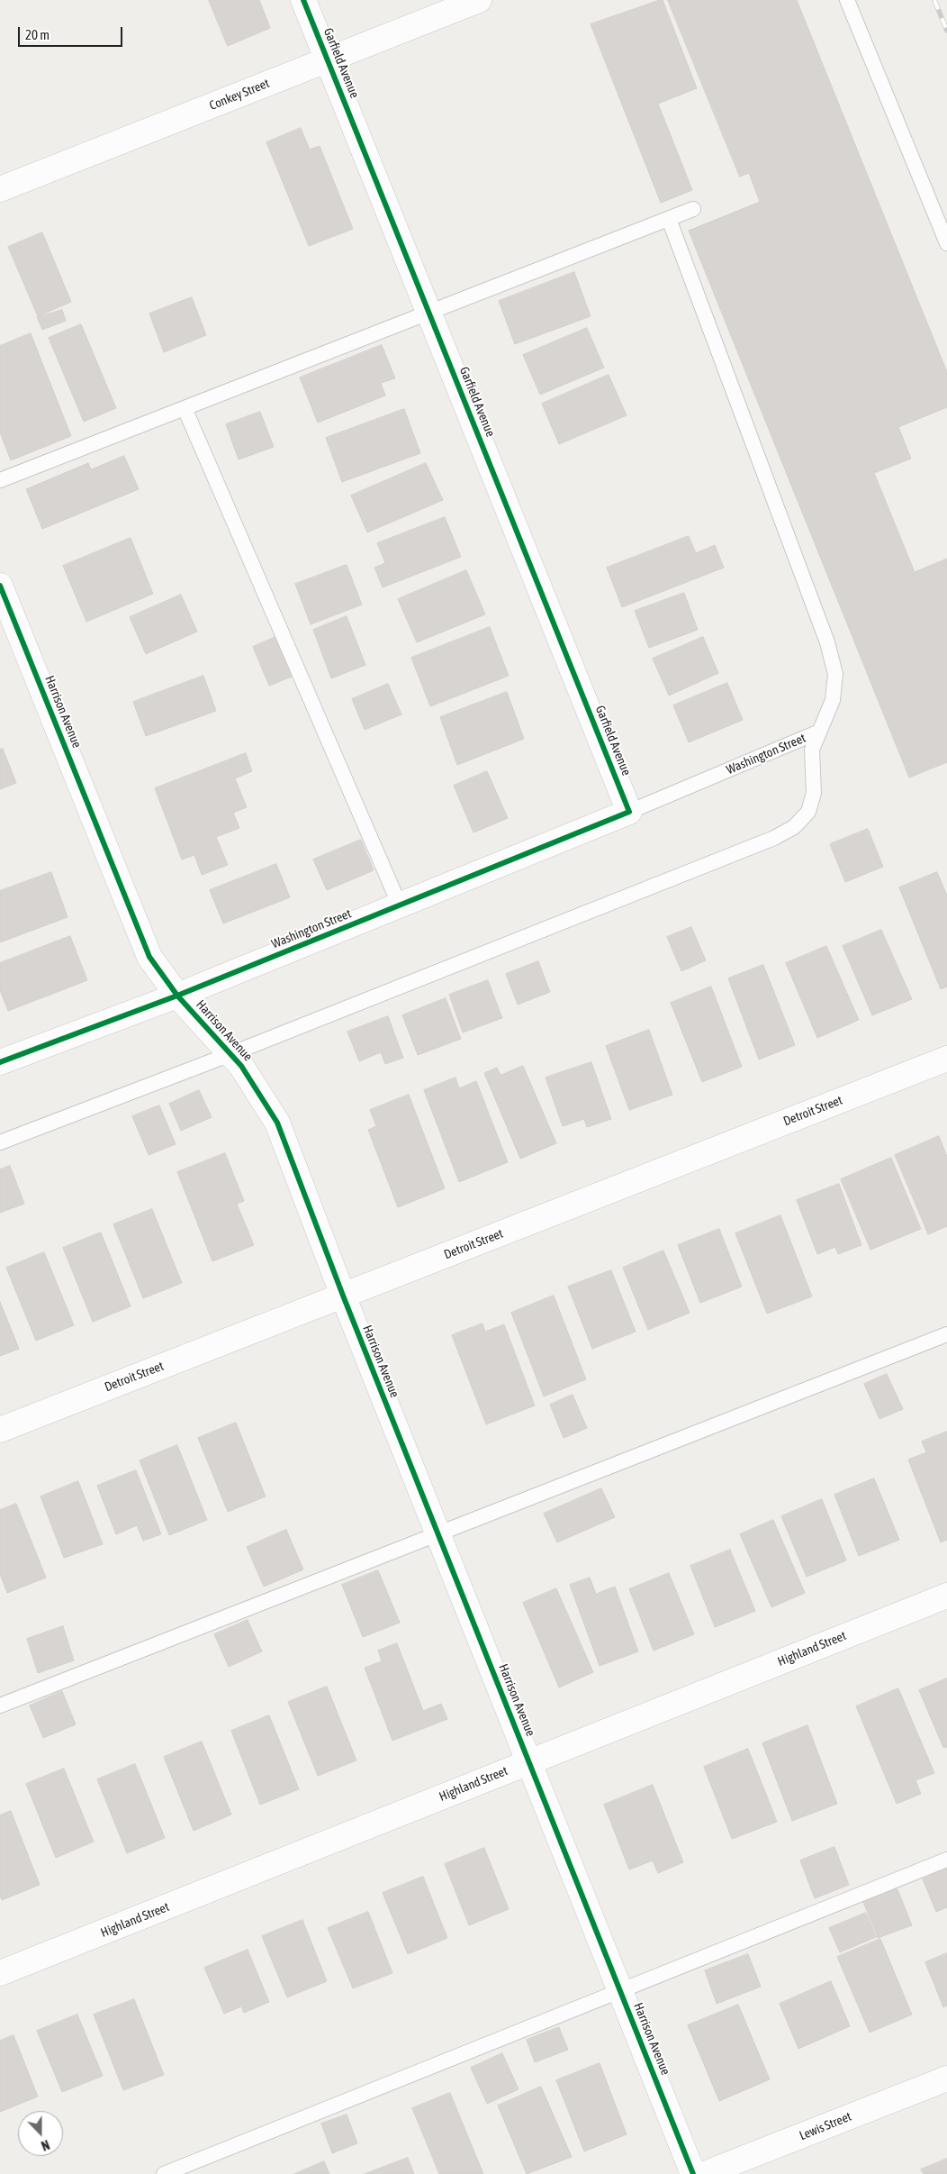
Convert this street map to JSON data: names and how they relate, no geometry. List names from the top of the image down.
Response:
{
  "streets": {
    "street": [
      "Garfield Avenue",
      "Conkey Street",
      "Harrison Avenue",
      "Washington Street",
      "Detroit Street",
      "Highland Street",
      "Lewis Street"
    ]
  },
  "crossings": [
    ["Garfield Avenue", "Conkey Street"],
    ["Garfield Avenue", "Washington Street"],
    ["Harrison Avenue", "Washington Street"],
    ["Harrison Avenue", "Detroit Street"],
    ["Harrison Avenue", "Highland Street"]
  ],
  "scale_bar": "20 m",
  "north": "bottom"
}
